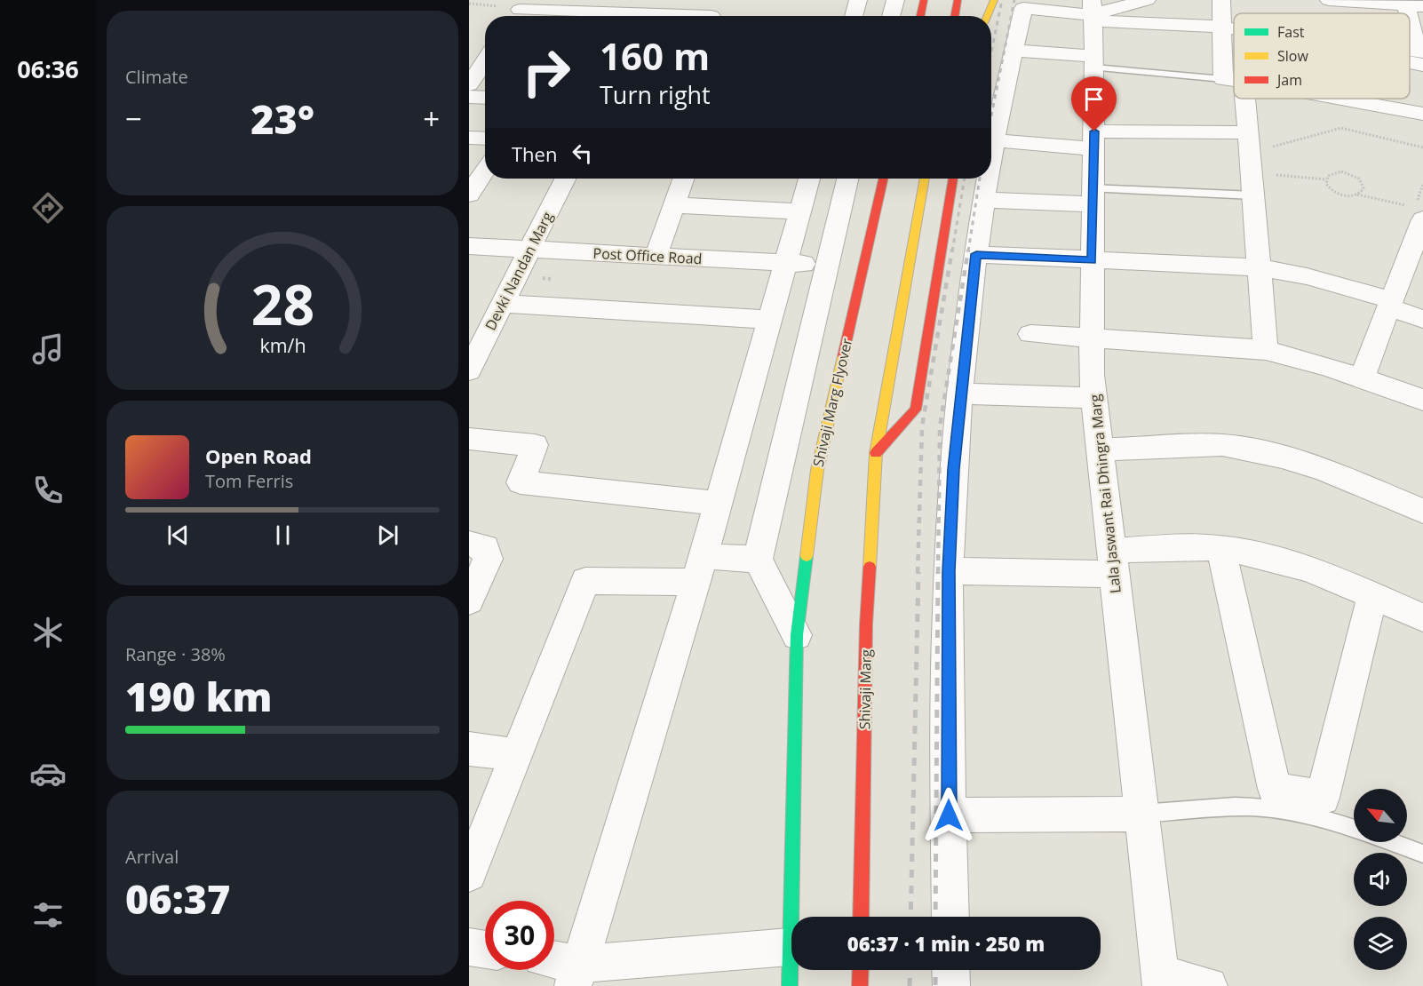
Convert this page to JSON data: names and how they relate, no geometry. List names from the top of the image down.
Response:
{
  "streets": {
    "main road": ["Shivaji Marg Flyover", "Shivaji Marg"],
    "street": ["Post Office Road", "Devki Nandan Marg", "Lala Jaswant Rai Dhingra Marg"]
  },
  "crossings": [
    ["Post Office Road", "Devki Nandan Marg"]
  ],
  "legend": ["Fast", "Slow", "Jam"],
  "north": "top left",
  "page": {
    "tabs": "06:36",
    "tile": [
      "Climate",
      ["Range · 38%", "190 km"],
      ["Arrival", "06:37"]
    ],
    "turn": ["160 m", "Turn right"],
    "heat": ["−", "23°", "+"],
    "then": "Then",
    "song": ["Open Road", "Tom Ferris"],
    "limit": "30",
    "trip": "06:37 · 1 min · 250 m",
    "gauge": ["28", "km/h"]
  }
}
